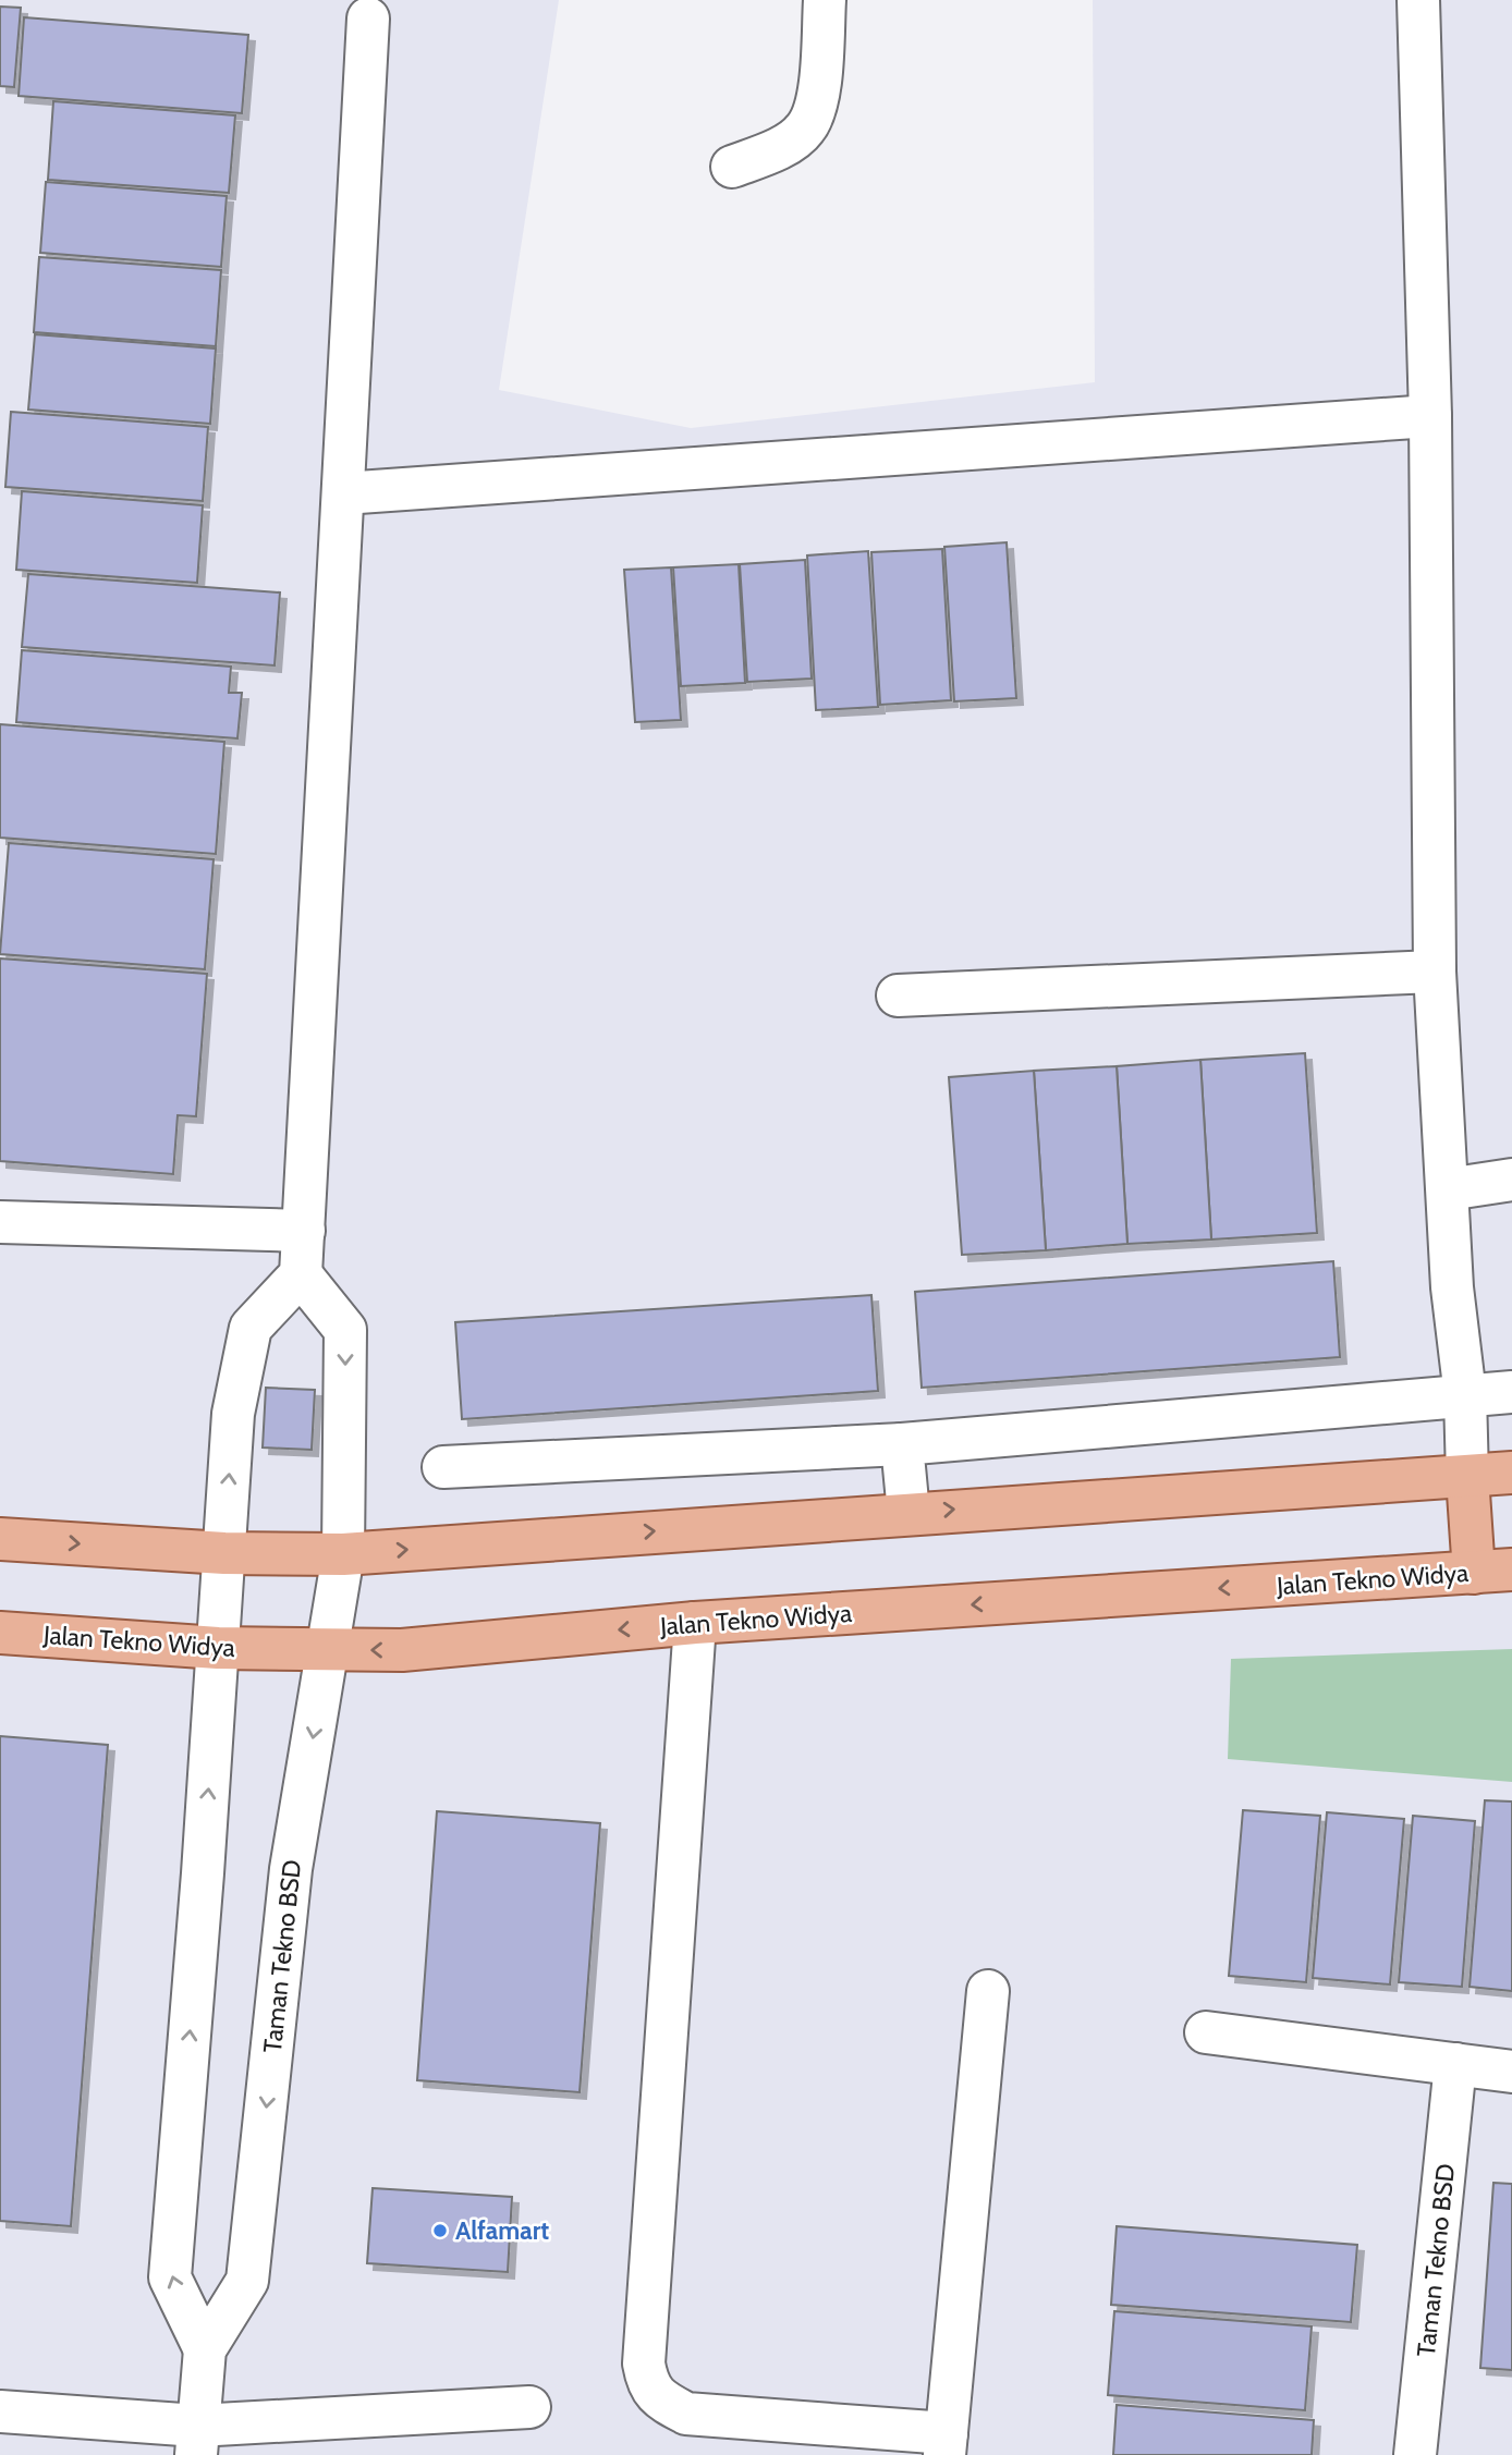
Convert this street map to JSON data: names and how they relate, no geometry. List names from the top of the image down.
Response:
{
  "streets": {
    "main road": ["Jalan Tekno Widya"],
    "street": ["Taman Tekno BSD"]
  },
  "crossings": [
    ["Jalan Tekno Widya", "Taman Tekno BSD"]
  ],
  "places": ["Alfamart"]
}
